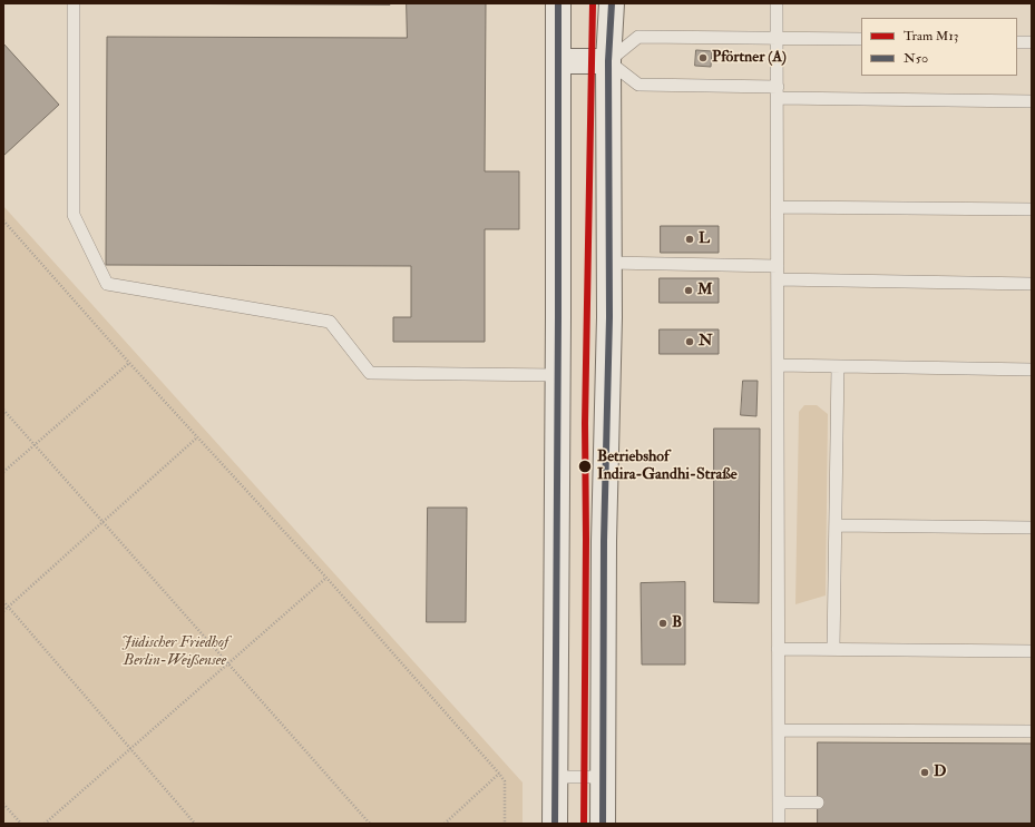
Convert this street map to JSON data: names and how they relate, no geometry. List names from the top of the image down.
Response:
{
  "parks": ["Jüdischer Friedhof Berlin-Weißensee"],
  "places": [
    "Pförtner (A)",
    "L",
    "M",
    "N",
    "Betriebshof Indira-Gandhi-Straße",
    "B",
    "D"
  ],
  "lines": ["tram line M13", "transit line N50"],
  "legend": ["Tram M13", "N50"]
}
